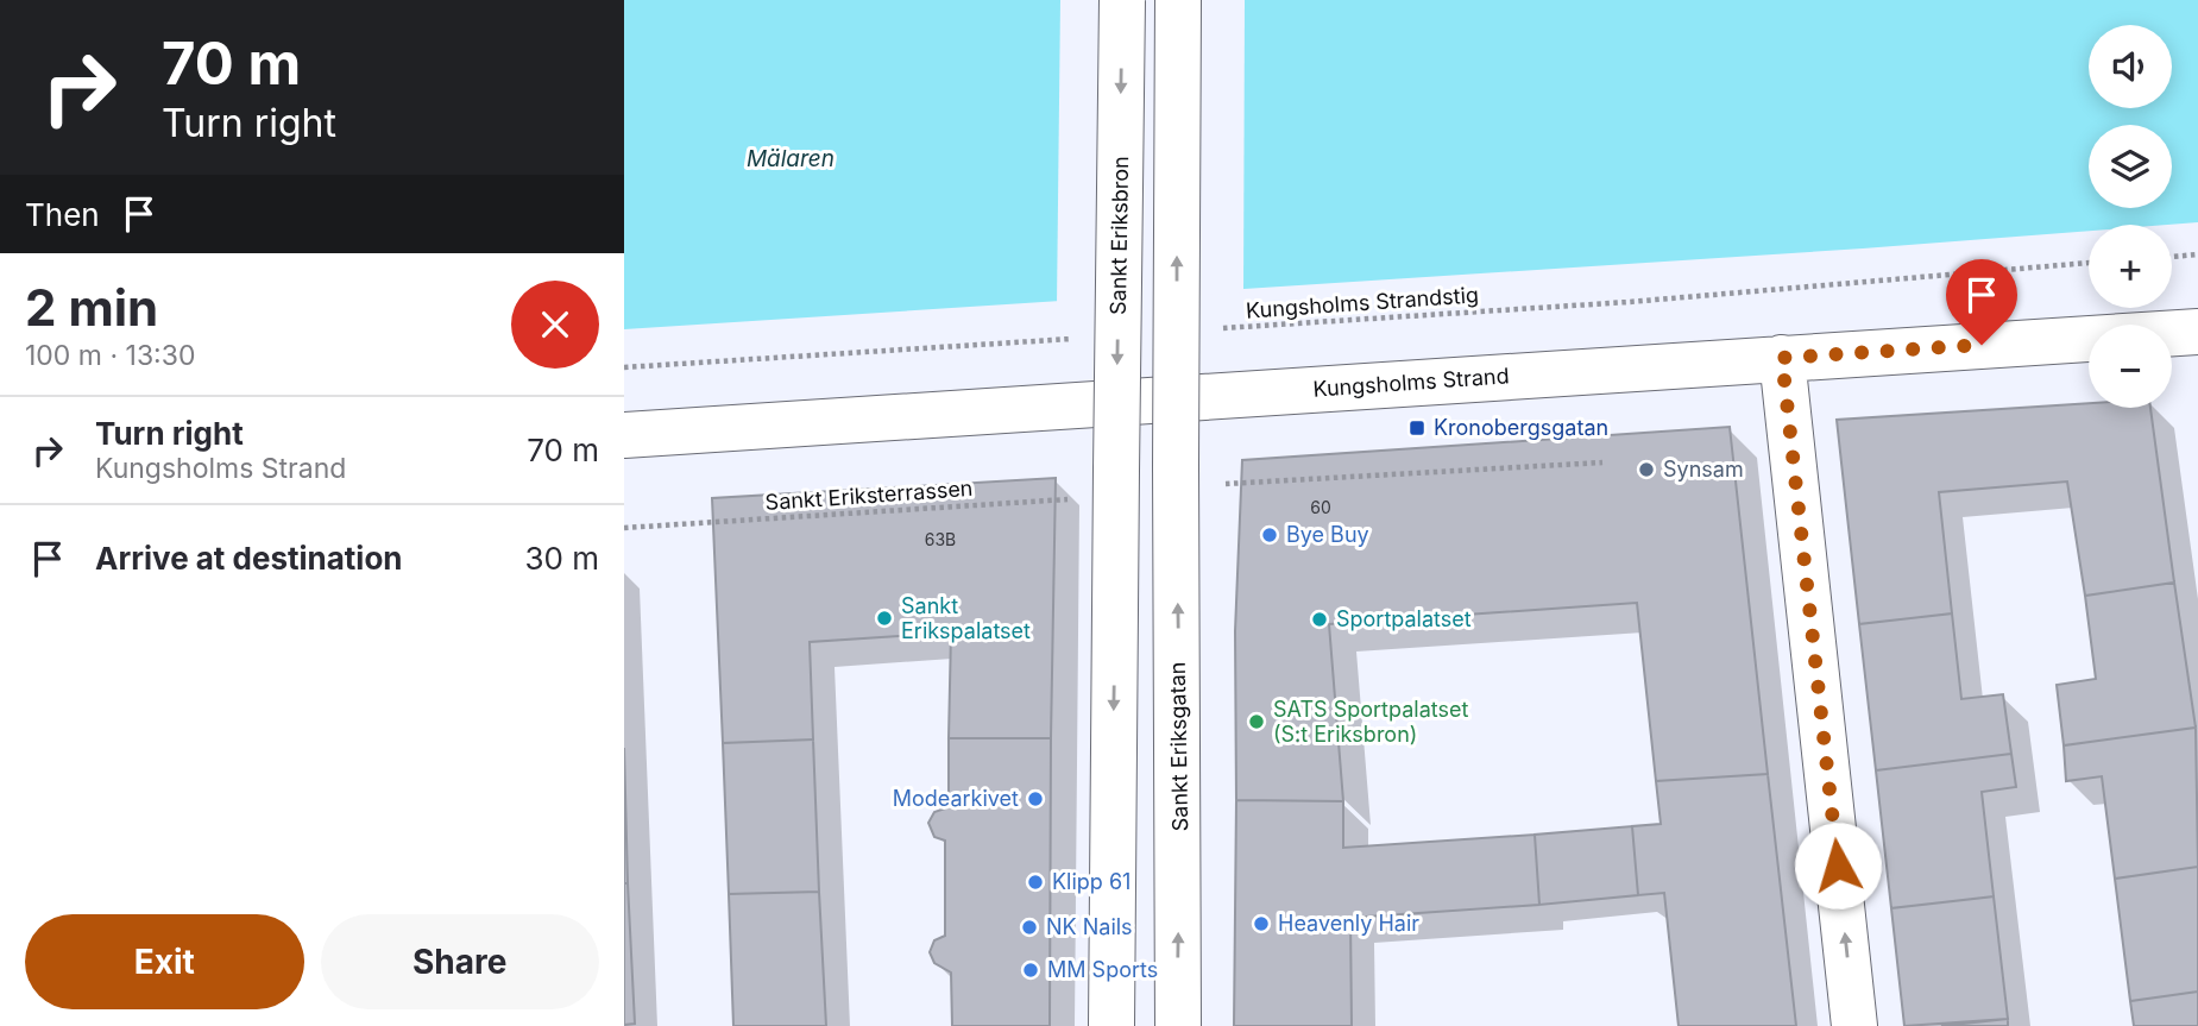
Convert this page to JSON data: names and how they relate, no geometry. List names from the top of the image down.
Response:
{
  "streets": {
    "street": ["Sankt Eriksbron", "Kungsholms Strand", "Sankt Eriksgatan"],
    "path": ["Kungsholms Strandstig", "Sankt Eriksterrassen"]
  },
  "crossings": [
    ["Sankt Eriksbron", "Sankt Eriksterrassen"]
  ],
  "one_way": ["Sankt Eriksbron"],
  "water": ["Mälaren"],
  "places": {
    "transit": ["Kronobergsgatan"],
    "other": [
      "Synsam",
      "Bye Buy",
      "Sankt Erikspalatset",
      "Sportpalatset",
      "SATS Sportpalatset (S:t Eriksbron)",
      "Modearkivet",
      "Klipp 61",
      "Heavenly Hair",
      "NK Nails",
      "MM Sports"
    ]
  },
  "house_numbers": ["60", "63B"],
  "page": {
    "turn": ["70 m", "Turn right"],
    "map_buttons": ["+", "−"],
    "then": "Then",
    "heading": ["2 min", "100 m · 13:30"],
    "list": [
      {
        "name": "Turn right",
        "note": "Kungsholms Strand",
        "value": "70 m"
      },
      {
        "name": "Arrive at destination",
        "value": "30 m"
      }
    ],
    "buttons": ["Exit", "Share"]
  }
}
